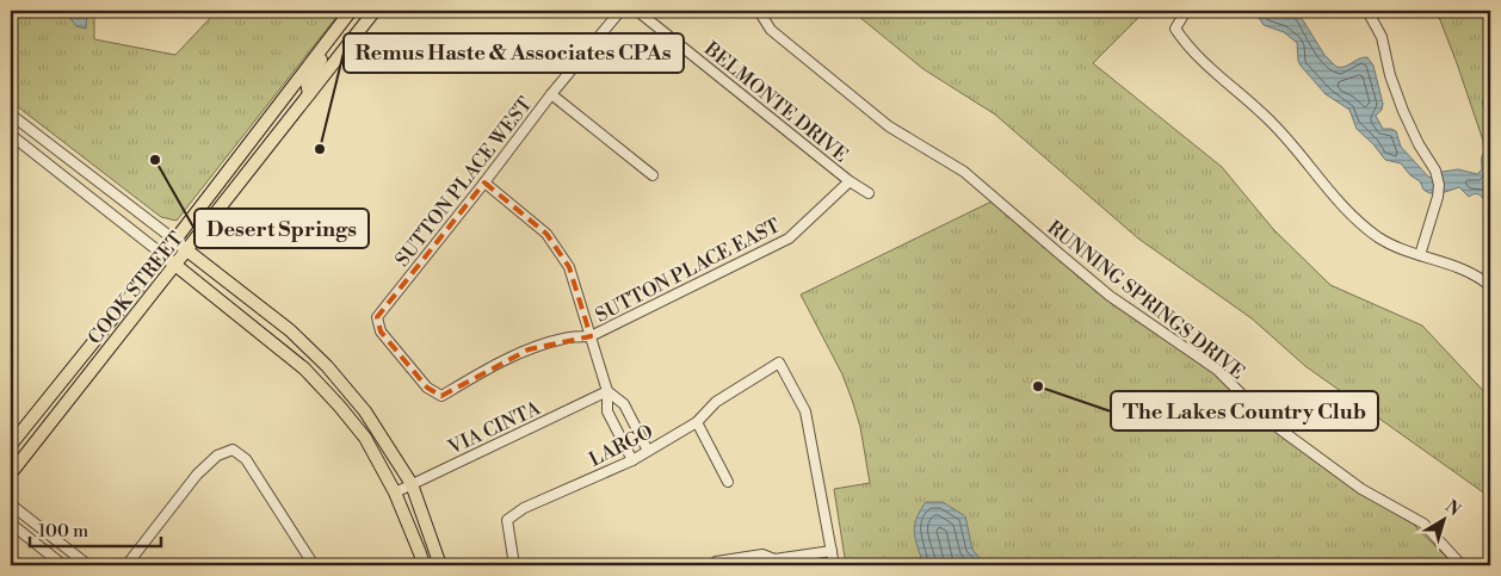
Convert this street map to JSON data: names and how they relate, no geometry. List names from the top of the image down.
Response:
{
  "streets": {
    "main road": ["COOK STREET"],
    "street": [
      "BELMONTE DRIVE",
      "SUTTON PLACE WEST",
      "SUTTON PLACE EAST",
      "RUNNING SPRINGS DRIVE",
      "VIA CINTA",
      "LARGO"
    ]
  },
  "crossings": [
    ["BELMONTE DRIVE", "SUTTON PLACE EAST"],
    ["SUTTON PLACE WEST", "SUTTON PLACE EAST"]
  ],
  "places": ["Remus Haste & Associates CPAs", "Desert Springs", "The Lakes Country Club"],
  "scale_bar": "100 m",
  "north": "top right"
}
